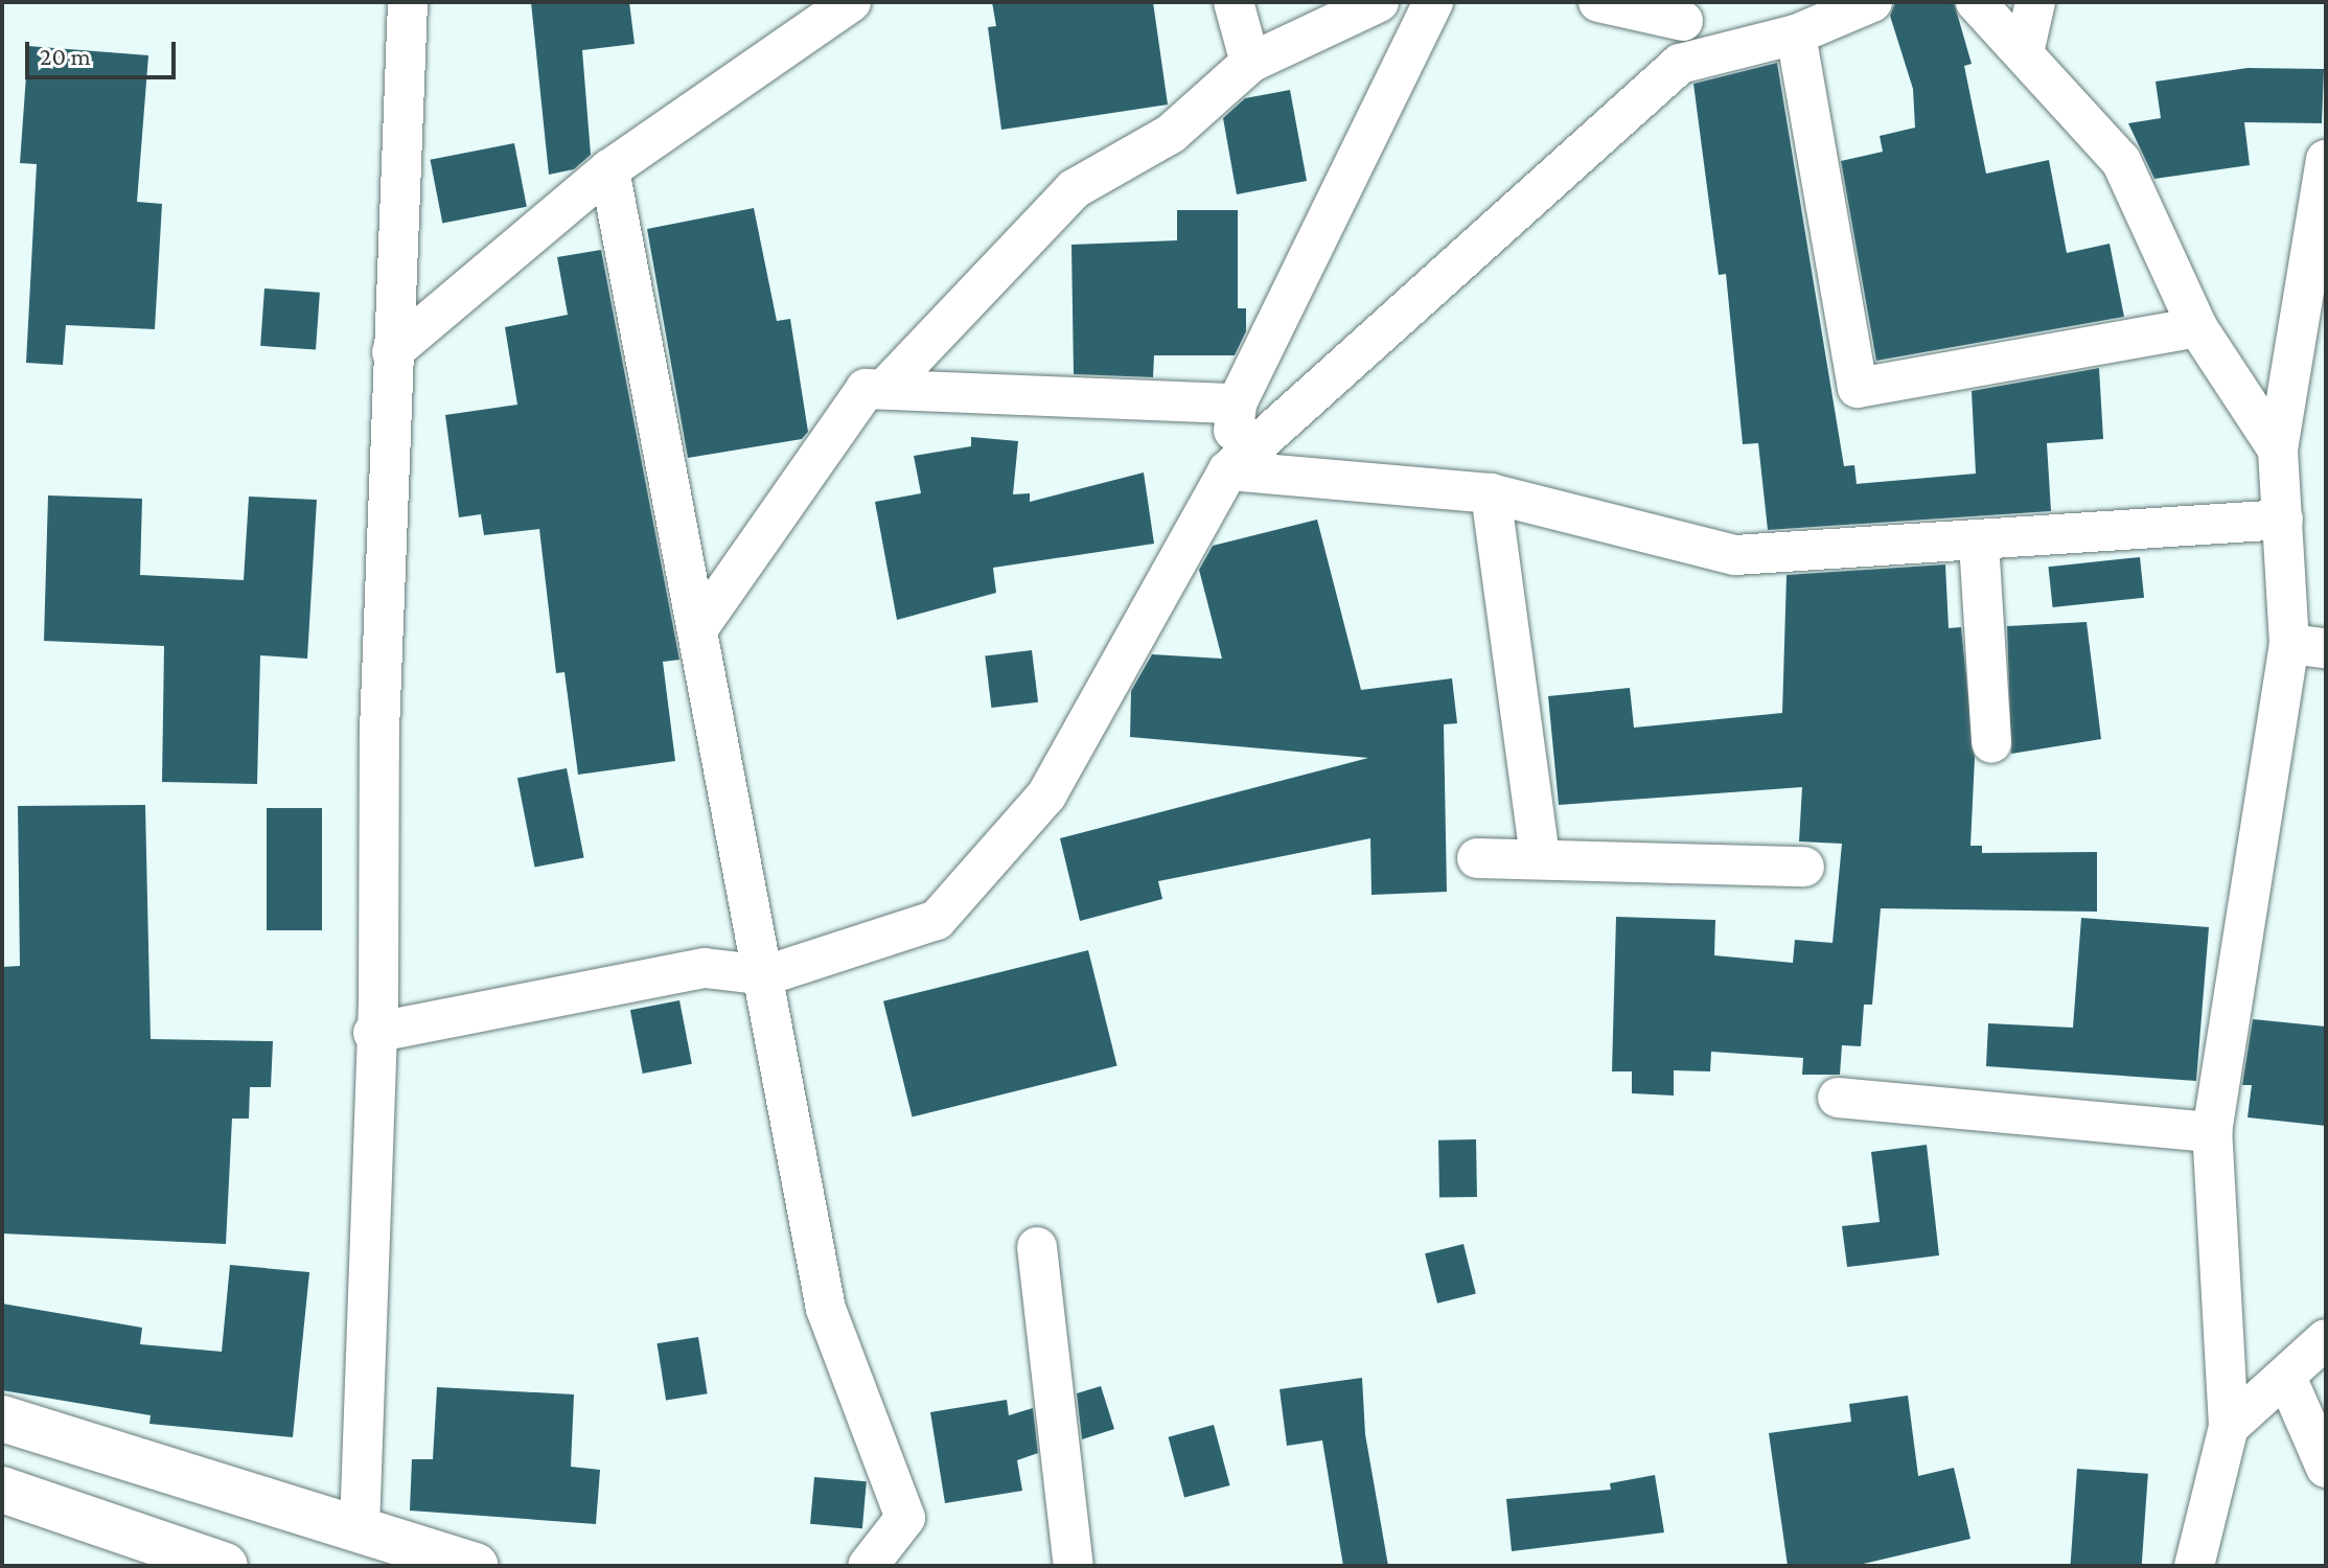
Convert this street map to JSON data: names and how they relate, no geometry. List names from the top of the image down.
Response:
{
  "scale_bar": "20 m"
}
